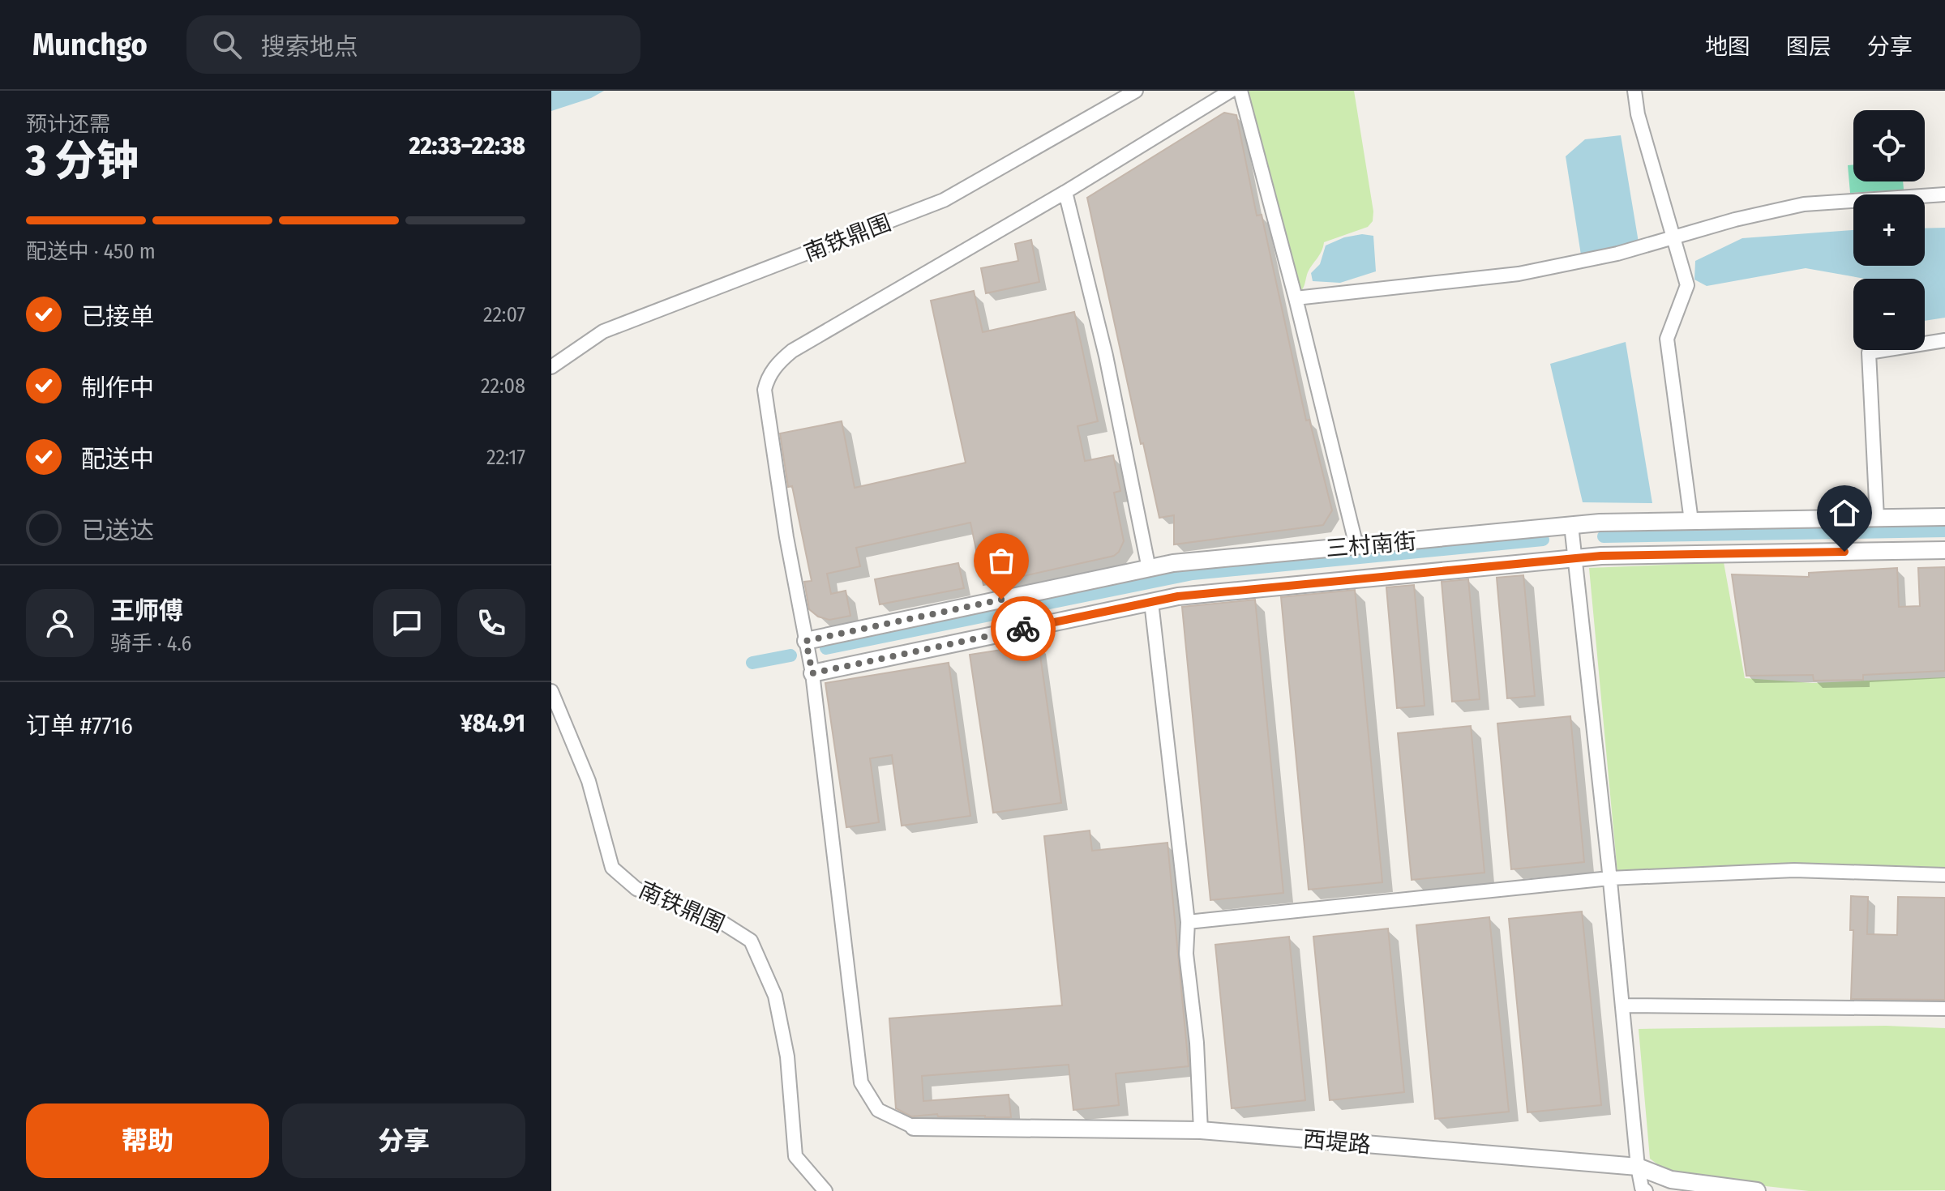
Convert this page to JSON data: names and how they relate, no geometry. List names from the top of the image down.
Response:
{
  "streets": {
    "street": ["南铁鼎围", "三村南街", "西堤路"]
  },
  "page": {
    "header": "Munchgo",
    "search": "搜索地点",
    "nav": ["地图", "图层", "分享"],
    "heading": ["3 分钟", "预计还需", "22:33–22:38"],
    "panel": [
      "王师傅",
      "骑手 · 4.6",
      "订单 #7716",
      "¥84.91"
    ],
    "map_buttons": ["+", "−"],
    "bar": "配送中 · 450 m",
    "list": [
      ["已接单", "22:07"],
      ["制作中", "22:08"],
      ["配送中", "22:17"],
      "已送达"
    ],
    "buttons": ["帮助", "分享"]
  }
}
